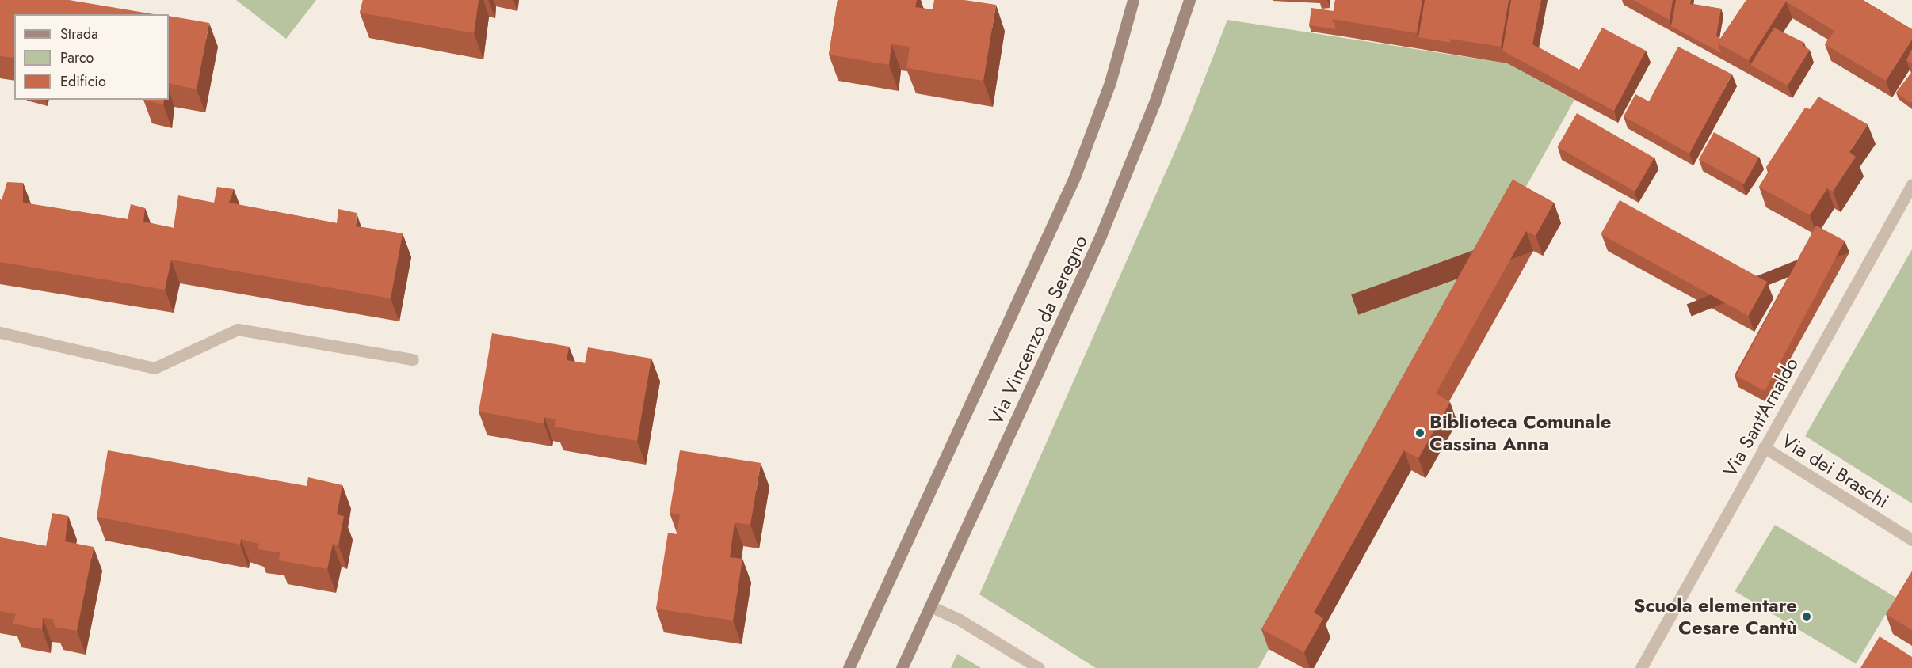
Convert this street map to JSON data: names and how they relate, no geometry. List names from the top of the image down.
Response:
{
  "streets": {
    "main road": ["Via Vincenzo da Seregno"],
    "street": ["Via Sant'Arnaldo", "Via dei Braschi"]
  },
  "crossings": [
    ["Via Sant'Arnaldo", "Via dei Braschi"]
  ],
  "places": ["Biblioteca Comunale Cassina Anna", "Scuola elementare Cesare Cantù"],
  "legend": ["Strada", "Parco", "Edificio"]
}
